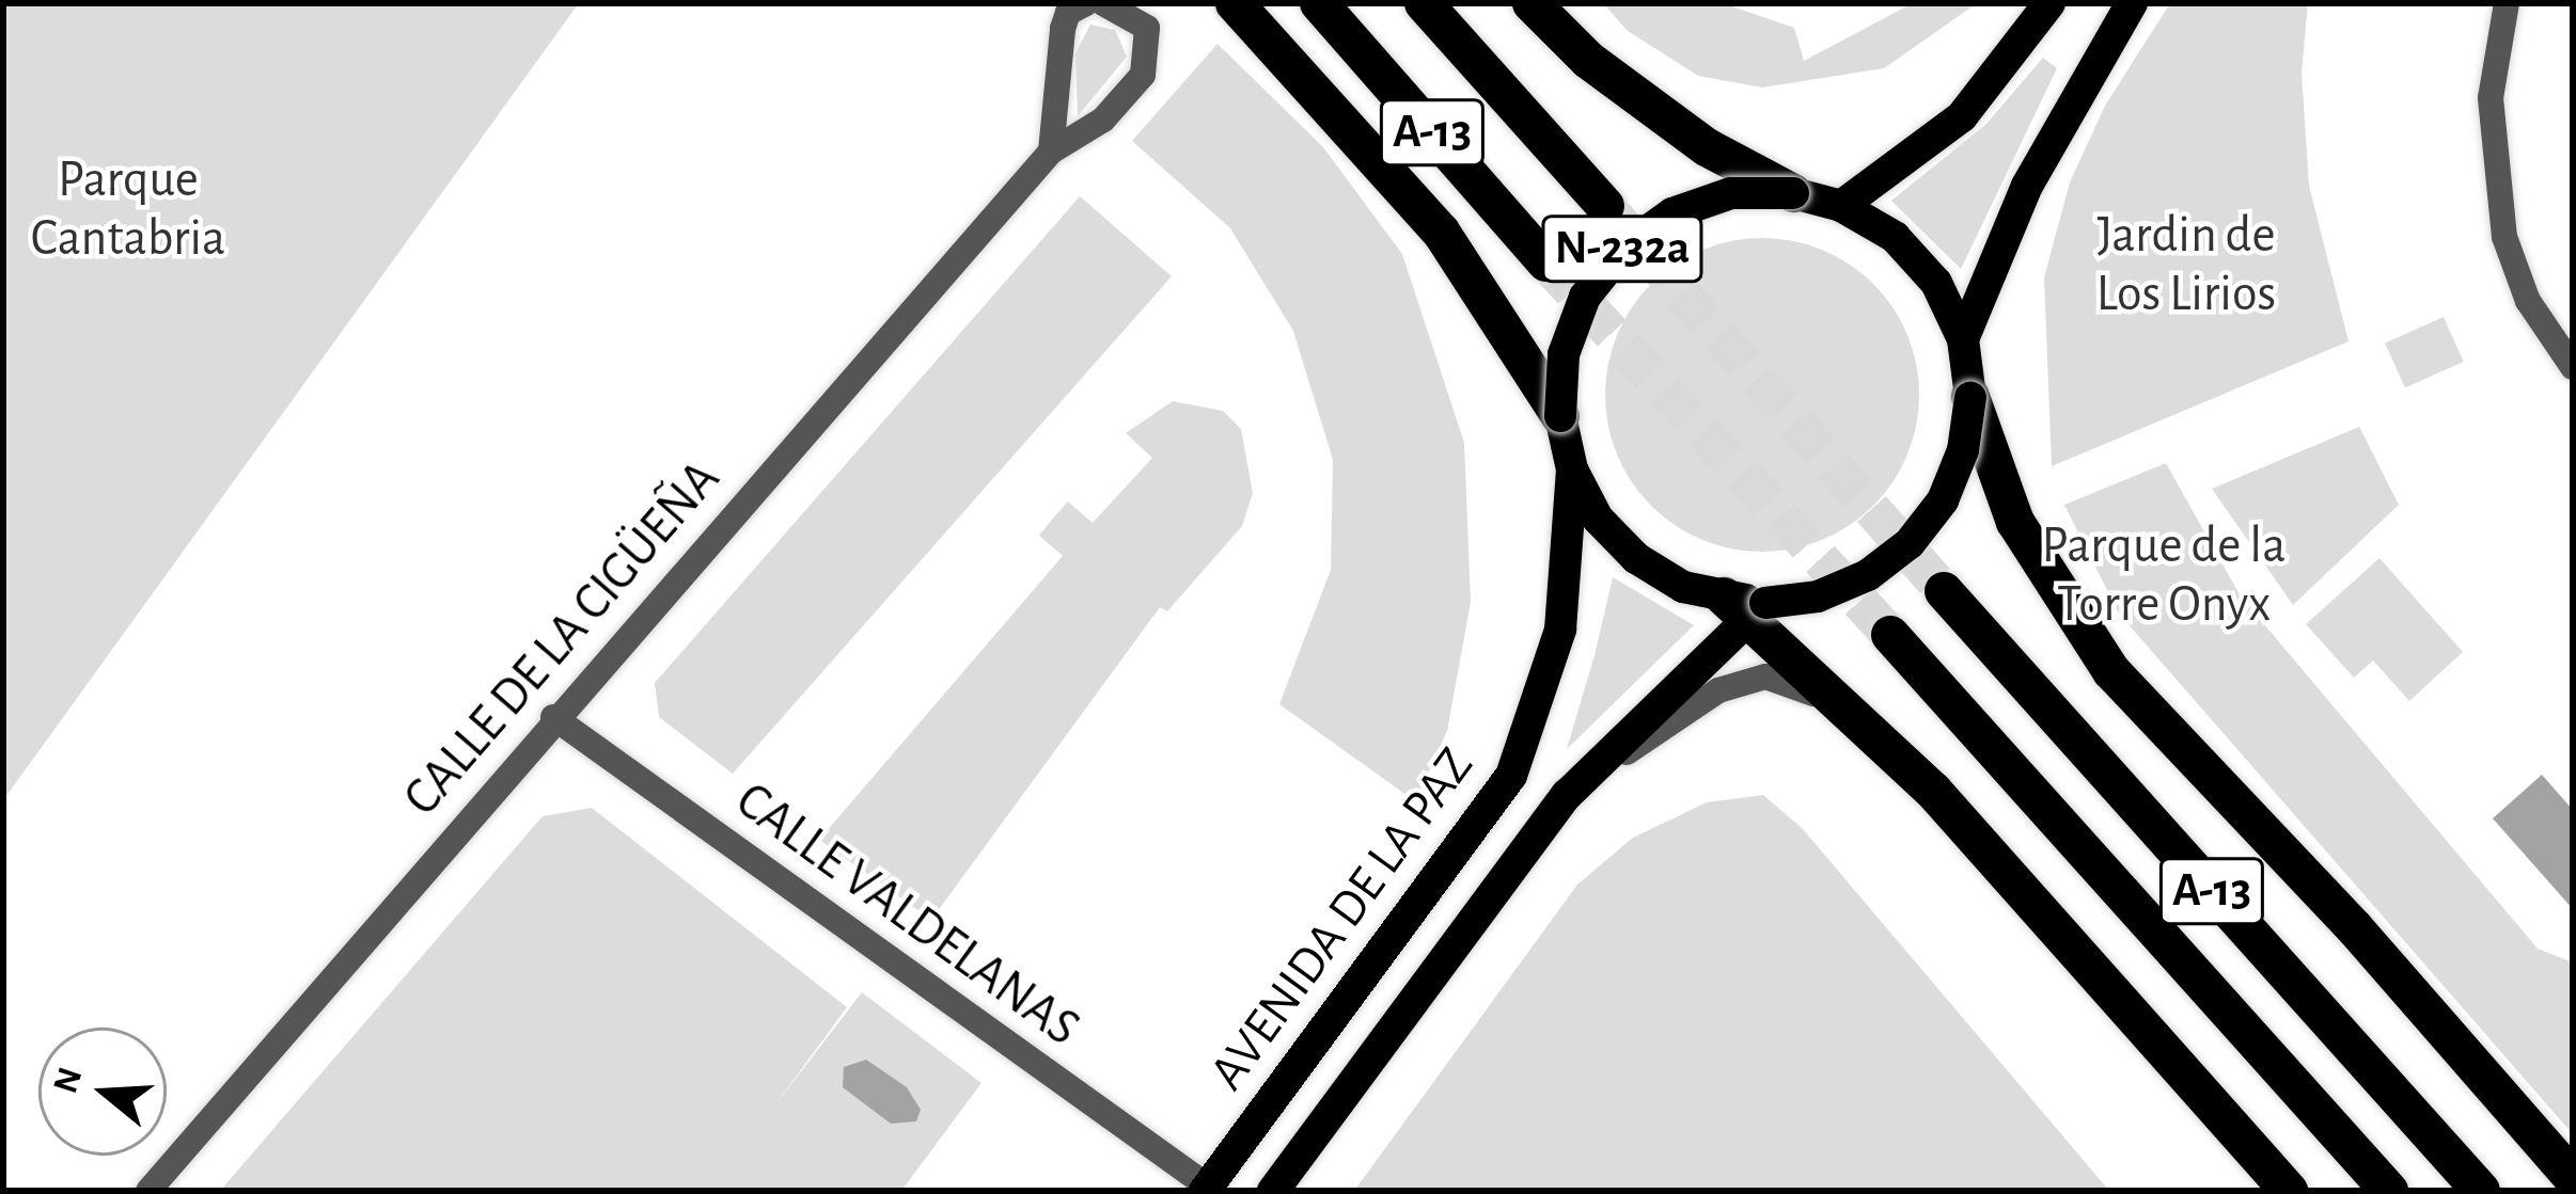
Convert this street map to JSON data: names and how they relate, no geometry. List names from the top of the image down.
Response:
{
  "streets": {
    "highway": ["A-13"],
    "main road": ["N-232a", "AVENIDA DE LA PAZ"],
    "street": ["CALLE DE LA CIGÜEÑA", "CALLE VALDELANAS"]
  },
  "crossings": [
    ["N-232a", "AVENIDA DE LA PAZ"],
    ["CALLE DE LA CIGÜEÑA", "CALLE VALDELANAS"],
    ["CALLE VALDELANAS", "AVENIDA DE LA PAZ"]
  ],
  "parks": ["Parque Cantabria", "Jardin de Los Lirios", "Parque de la Torre Onyx"],
  "north": "left"
}
